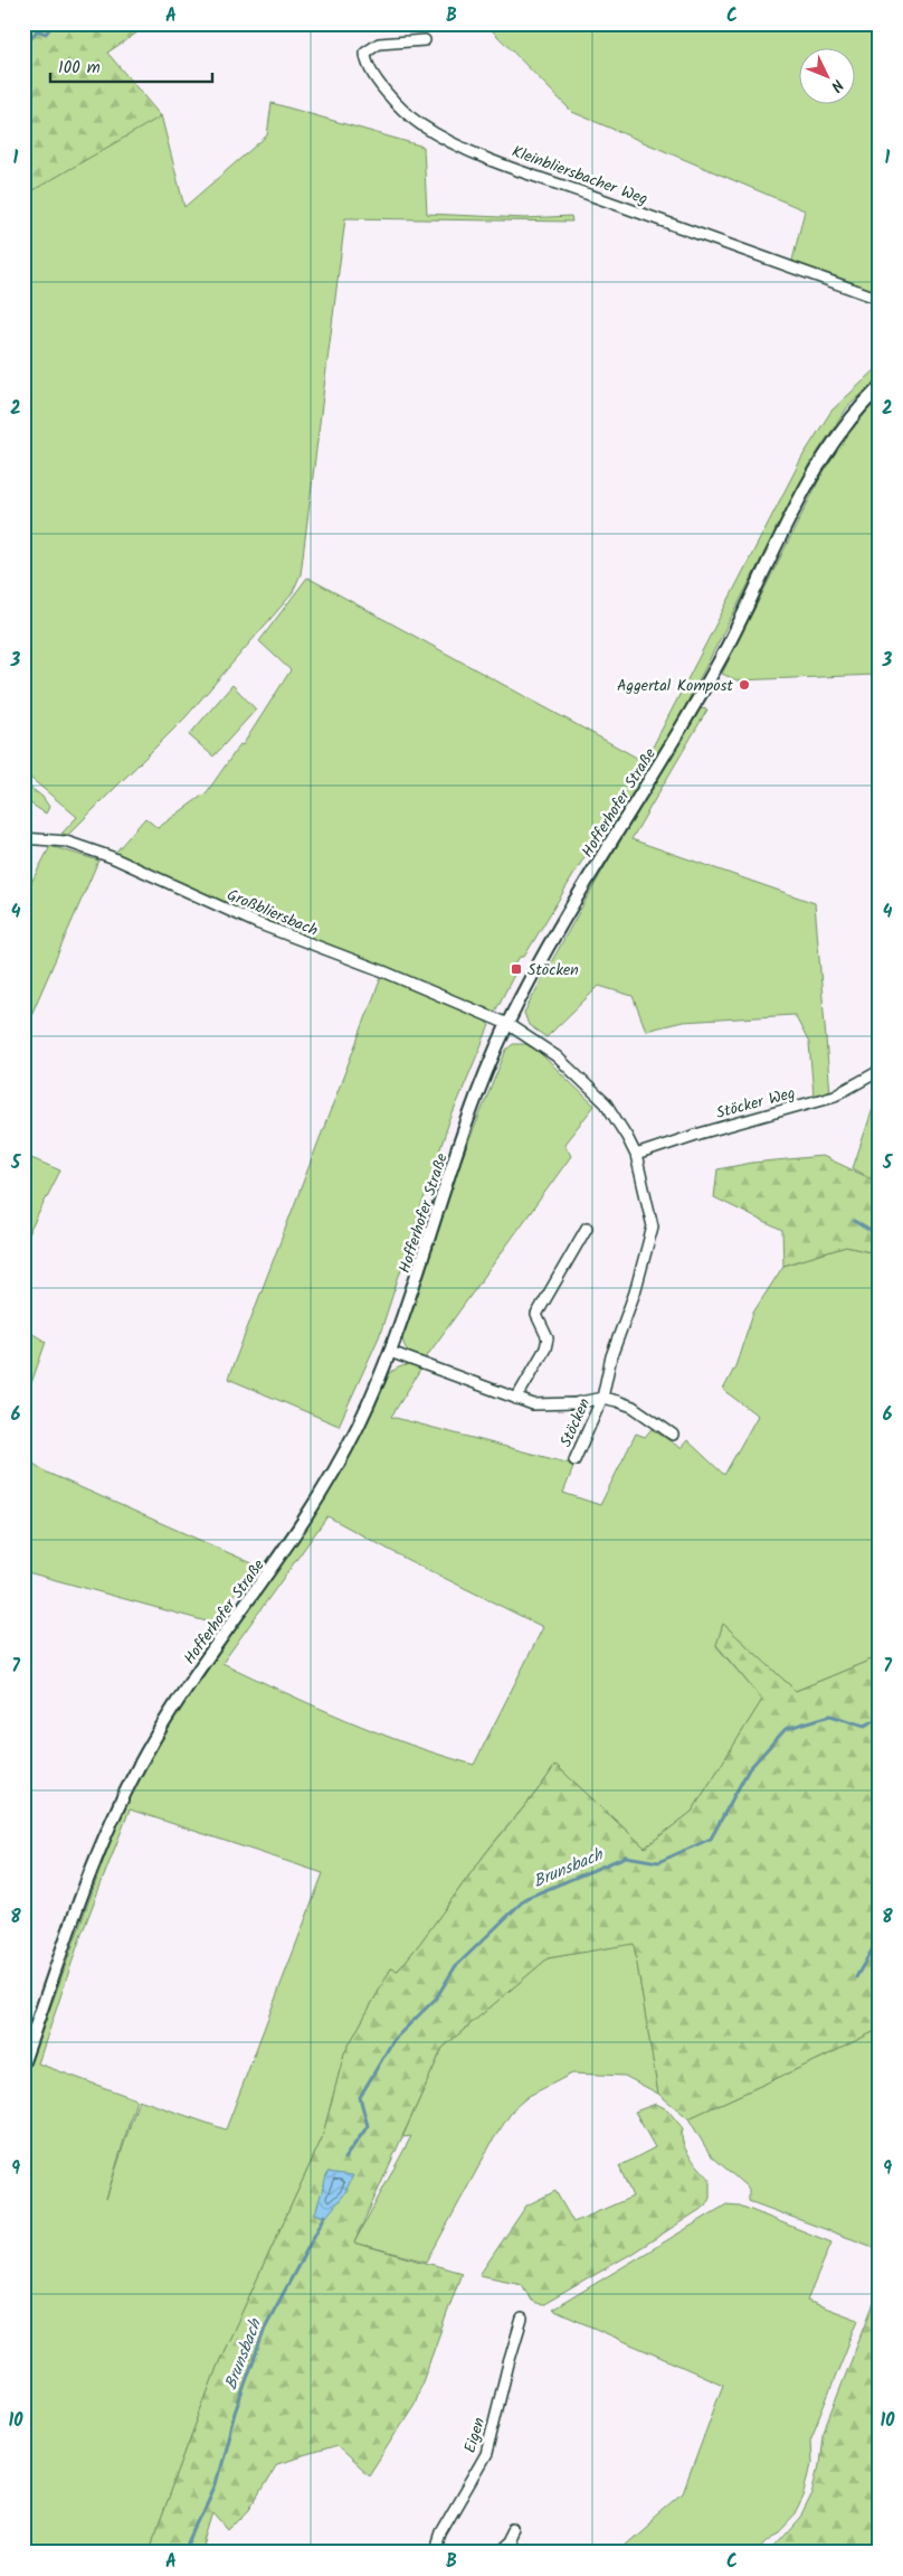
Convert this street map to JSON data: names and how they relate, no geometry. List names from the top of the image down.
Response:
{
  "streets": {
    "street": [
      "Kleinbliersbacher Weg",
      "Hofferhofer Straße",
      "Großbliersbach",
      "Stöcker Weg",
      "Stöcken",
      "Eigen"
    ]
  },
  "crossings": [
    ["Hofferhofer Straße", "Großbliersbach"],
    ["Hofferhofer Straße", "Stöcken"],
    ["Großbliersbach", "Stöcken"],
    ["Stöcker Weg", "Stöcken"]
  ],
  "water": ["Brunsbach"],
  "places": {
    "other": ["Aggertal Kompost"],
    "transit": ["Stöcken"]
  },
  "scale_bar": "100 m",
  "north": "bottom right",
  "grid": {
    "columns": ["A", "B", "C"],
    "rows": [
      "1",
      "2",
      "3",
      "4",
      "5",
      "6",
      "7",
      "8",
      "9",
      "10"
    ]
  }
}
